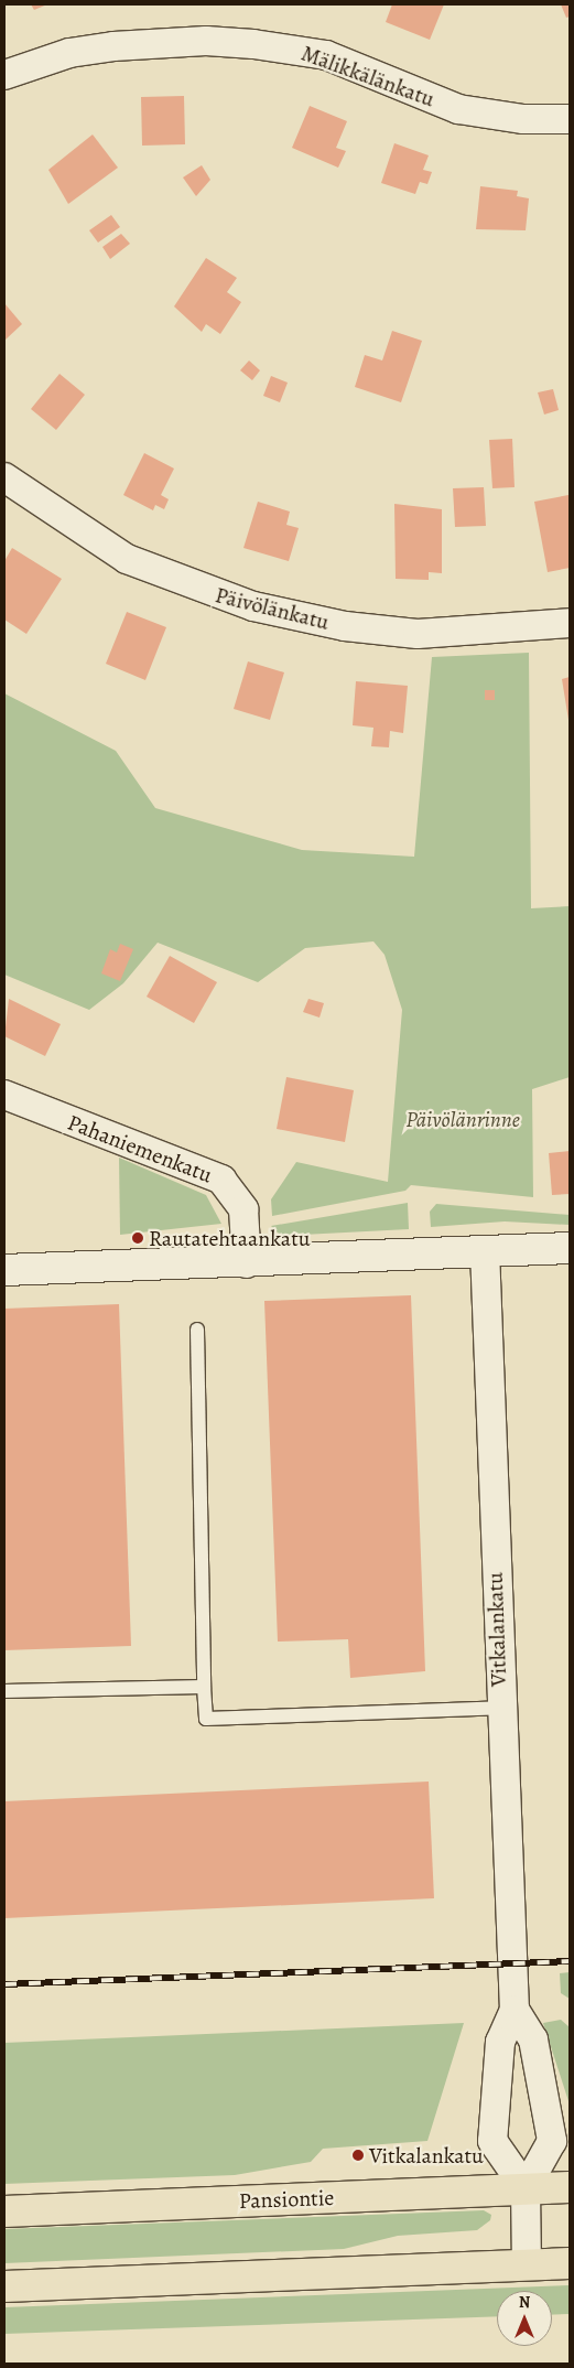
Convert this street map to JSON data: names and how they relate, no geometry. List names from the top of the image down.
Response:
{
  "streets": {
    "main road": ["Pansiontie"],
    "street": [
      "Mälikkälänkatu",
      "Päivölänkatu",
      "Pahaniemenkatu",
      "Vitkalankatu"
    ]
  },
  "crossings": [
    ["Vitkalankatu", "Pansiontie"]
  ],
  "parks": ["Päivölänrinne"],
  "places": ["Rautatehtaankatu", "Vitkalankatu"],
  "north": "top"
}
